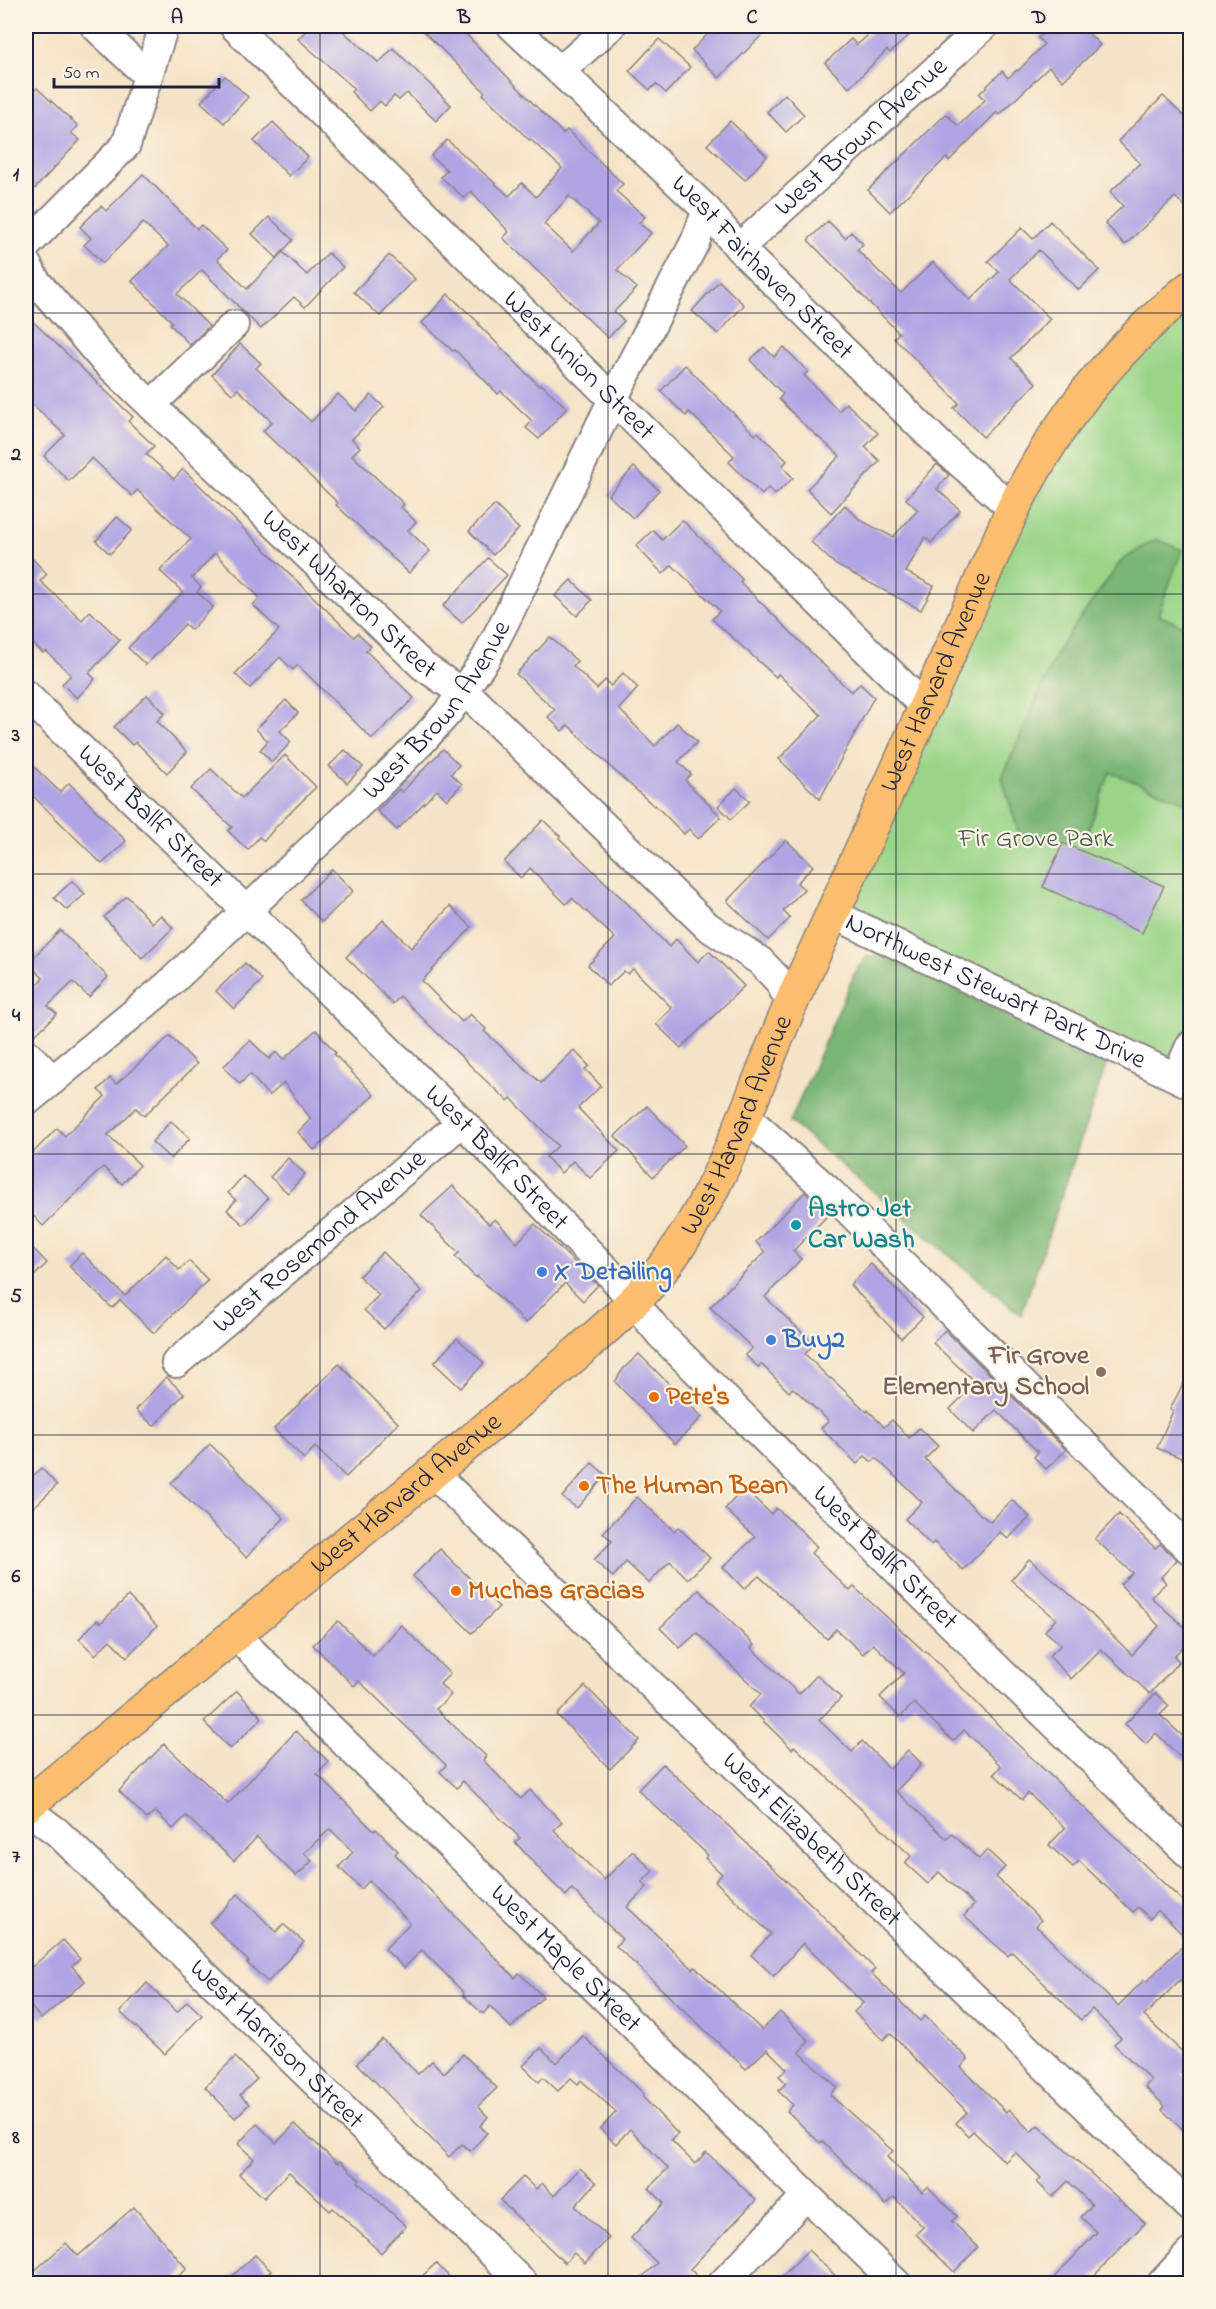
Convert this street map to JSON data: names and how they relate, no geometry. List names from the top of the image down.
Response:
{
  "streets": {
    "main road": ["West Harvard Avenue"],
    "street": [
      "West Brown Avenue",
      "West Fairhaven Street",
      "West Union Street",
      "West Wharton Street",
      "West Ballf Street",
      "Northwest Stewart Park Drive",
      "West Rosemond Avenue",
      "West Elizabeth Street",
      "West Maple Street",
      "West Harrison Street"
    ]
  },
  "crossings": [
    ["West Brown Avenue", "West Fairhaven Street"],
    ["West Brown Avenue", "West Union Street"],
    ["West Brown Avenue", "West Wharton Street"],
    ["West Brown Avenue", "West Ballf Street"],
    ["West Fairhaven Street", "West Harvard Avenue"],
    ["West Union Street", "West Harvard Avenue"],
    ["West Wharton Street", "West Harvard Avenue"],
    ["West Harvard Avenue", "West Ballf Street"],
    ["West Harvard Avenue", "Northwest Stewart Park Drive"],
    ["West Harvard Avenue", "West Elizabeth Street"],
    ["West Harvard Avenue", "West Maple Street"],
    ["West Harvard Avenue", "West Harrison Street"],
    ["West Ballf Street", "West Rosemond Avenue"]
  ],
  "parks": ["Fir Grove Park"],
  "places": [
    "Astro Jet Car Wash",
    "X Detailing",
    "Buy2",
    "Fir Grove Elementary School",
    "Pete's",
    "The Human Bean",
    "Muchas Gracias"
  ],
  "scale_bar": "50 m",
  "grid": {
    "columns": [
      "A",
      "B",
      "C",
      "D"
    ],
    "rows": [
      "1",
      "2",
      "3",
      "4",
      "5",
      "6",
      "7",
      "8"
    ]
  }
}
